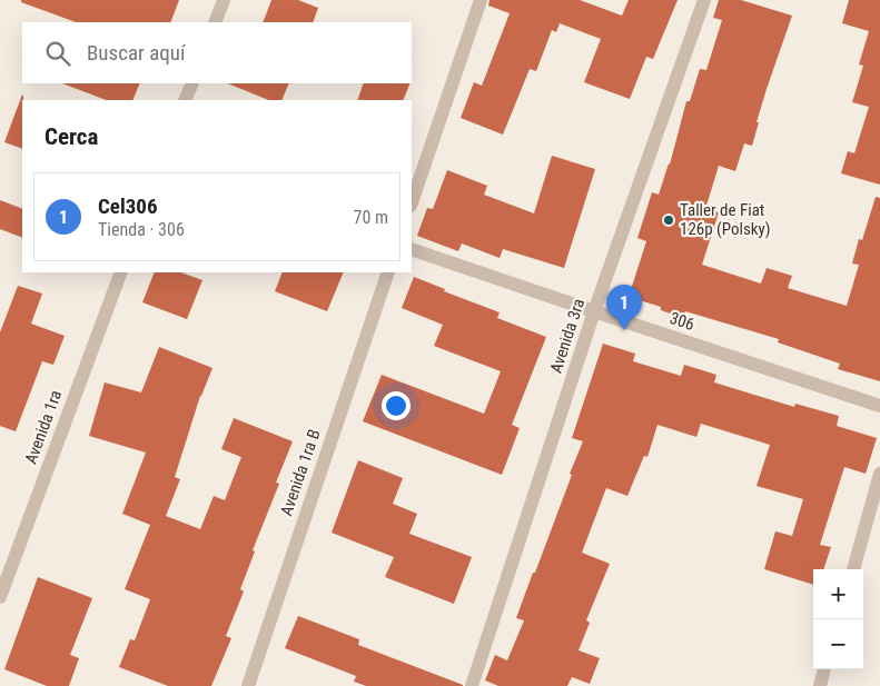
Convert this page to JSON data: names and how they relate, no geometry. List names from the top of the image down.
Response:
{
  "streets": {
    "street": [
      "306",
      "Avenida 3ra",
      "Avenida 1ra",
      "Avenida 1ra B"
    ]
  },
  "crossings": [
    ["306", "Avenida 3ra"]
  ],
  "places": ["Taller de Fiat 126p (Polsky)"],
  "page": {
    "search": "Buscar aquí",
    "heading": "Cerca",
    "list": [
      {
        "mark": "1",
        "name": "Cel306",
        "note": "Tienda · 306",
        "value": "70 m"
      }
    ],
    "pins": "1",
    "map_buttons": ["+", "−"]
  }
}
